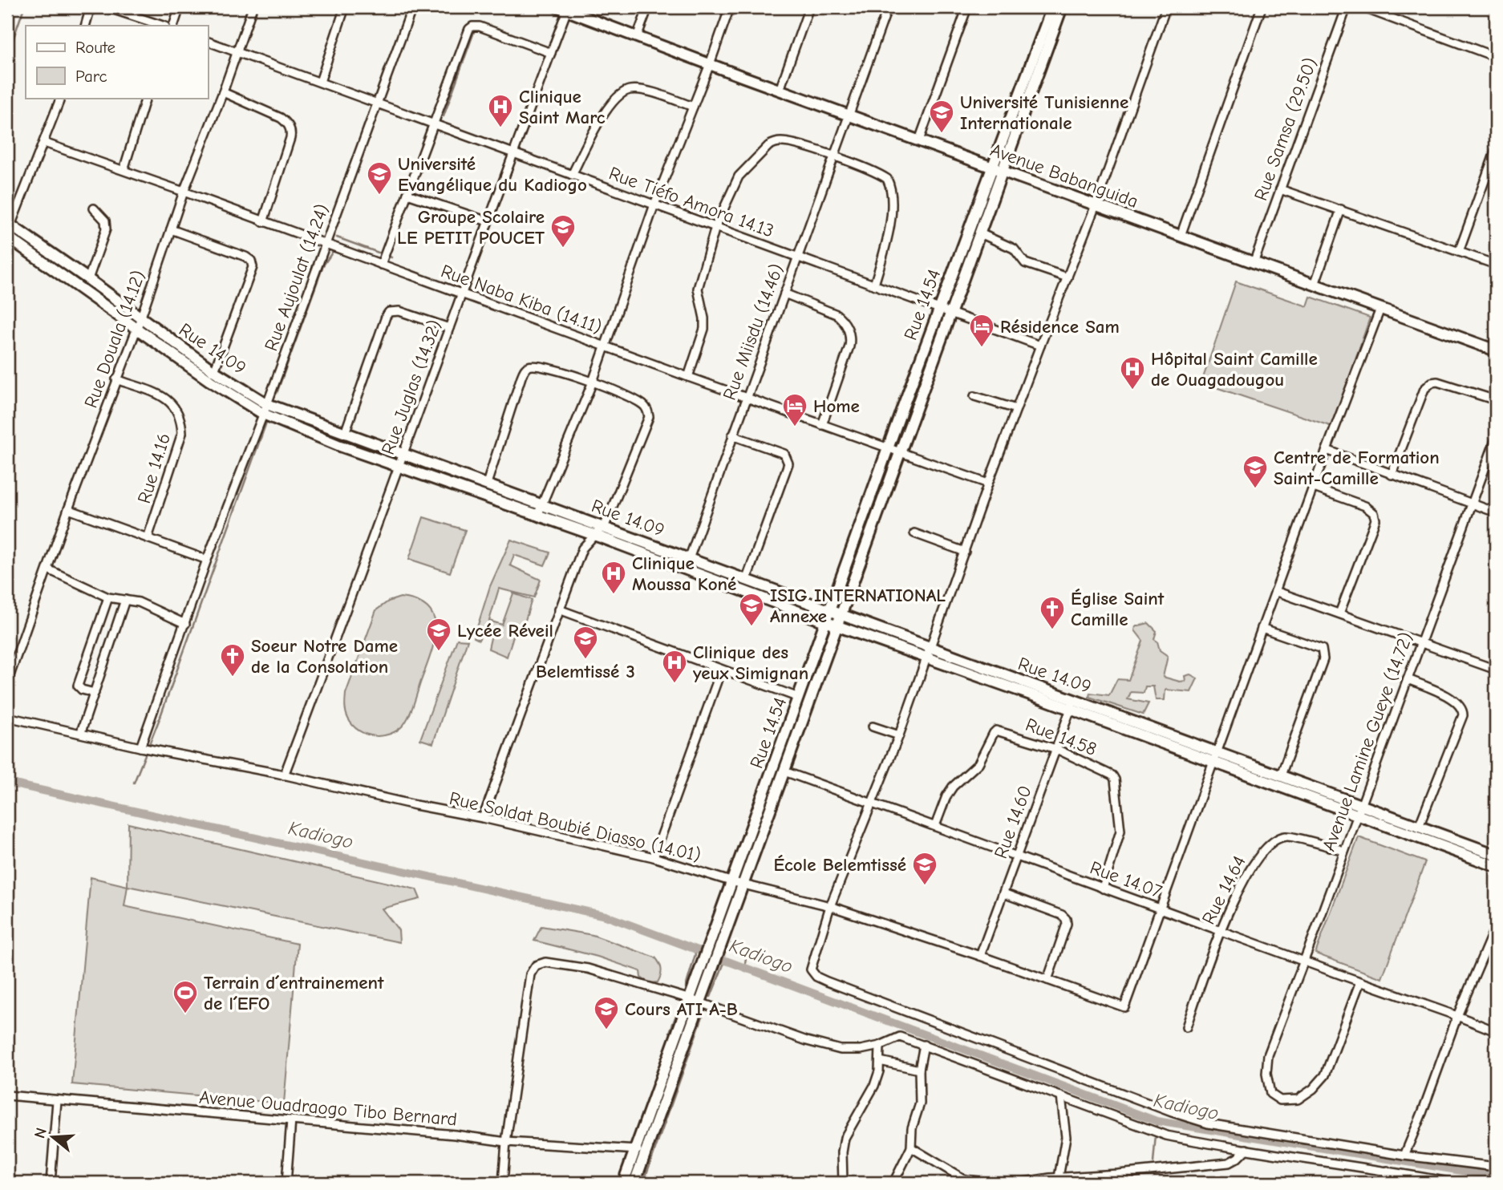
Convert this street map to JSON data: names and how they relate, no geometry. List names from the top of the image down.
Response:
{
  "streets": {
    "street": [
      "Rue Samsa (29.50)",
      "Avenue Babanguida",
      "Rue Tiéfo Amora 14.13",
      "Rue Aujoulat (14.24)",
      "Rue Naba Kiba (14.11)",
      "Rue 14.54",
      "Rue Miisdu (14.46)",
      "Rue Douala (14.12)",
      "Rue 14.09",
      "Rue Juglas (14.32)",
      "Rue 14.16",
      "Rue 14.58",
      "Avenue Lamine Gueye (14.72)",
      "Rue 14.60",
      "Rue Soldat Boubié Diasso (14.01)",
      "Rue 14.07",
      "Rue 14.64",
      "Avenue Ouadraogo Tibo Bernard"
    ]
  },
  "crossings": [
    ["Rue Samsa (29.50)", "Avenue Babanguida"],
    ["Avenue Babanguida", "Rue 14.54"],
    ["Avenue Babanguida", "Rue Miisdu (14.46)"],
    ["Avenue Babanguida", "Rue Juglas (14.32)"],
    ["Rue Tiéfo Amora 14.13", "Rue Aujoulat (14.24)"],
    ["Rue Tiéfo Amora 14.13", "Rue 14.54"],
    ["Rue Tiéfo Amora 14.13", "Rue Miisdu (14.46)"],
    ["Rue Tiéfo Amora 14.13", "Rue Douala (14.12)"],
    ["Rue Tiéfo Amora 14.13", "Rue Juglas (14.32)"],
    ["Rue Aujoulat (14.24)", "Rue Naba Kiba (14.11)"],
    ["Rue Aujoulat (14.24)", "Rue 14.09"],
    ["Rue Aujoulat (14.24)", "Rue Soldat Boubié Diasso (14.01)"],
    ["Rue Naba Kiba (14.11)", "Rue 14.54"],
    ["Rue Naba Kiba (14.11)", "Rue Miisdu (14.46)"],
    ["Rue Naba Kiba (14.11)", "Rue Douala (14.12)"],
    ["Rue Naba Kiba (14.11)", "Rue Juglas (14.32)"],
    ["Rue 14.54", "Rue 14.09"],
    ["Rue 14.54", "Rue Soldat Boubié Diasso (14.01)"],
    ["Rue 14.54", "Rue 14.07"],
    ["Rue 14.54", "Avenue Ouadraogo Tibo Bernard"],
    ["Rue Miisdu (14.46)", "Rue 14.09"],
    ["Rue Douala (14.12)", "Rue 14.09"],
    ["Rue Douala (14.12)", "Rue 14.16"],
    ["Rue 14.09", "Rue Juglas (14.32)"],
    ["Rue 14.09", "Avenue Lamine Gueye (14.72)"],
    ["Rue 14.09", "Rue 14.60"],
    ["Rue Juglas (14.32)", "Rue Soldat Boubié Diasso (14.01)"],
    ["Rue 14.58", "Rue 14.60"],
    ["Rue 14.58", "Rue 14.07"],
    ["Avenue Lamine Gueye (14.72)", "Rue 14.07"],
    ["Avenue Lamine Gueye (14.72)", "Rue 14.64"],
    ["Rue 14.60", "Rue Soldat Boubié Diasso (14.01)"],
    ["Rue 14.60", "Rue 14.07"],
    ["Rue Soldat Boubié Diasso (14.01)", "Rue 14.07"],
    ["Rue 14.07", "Rue 14.64"]
  ],
  "water": ["Kadiogo"],
  "places": {
    "hospital": [
      "Clinique Saint Marc",
      "Hôpital Saint Camille de Ouagadougou",
      "Clinique Moussa Koné",
      "Clinique des yeux Simignan"
    ],
    "school or university": [
      "Université Tunisienne Internationale",
      "Université Evangélique du Kadiogo",
      "Groupe Scolaire LE PETIT POUCET",
      "Centre de Formation Saint-Camille",
      "ISIG INTERNATIONAL Annexe",
      "Lycée Réveil",
      "Belemtissé 3",
      "École Belemtissé",
      "Cours ATI A-B"
    ],
    "hotel": ["Résidence Sam", "Home"],
    "church": ["Église Saint Camille", "Soeur Notre Dame de la Consolation"],
    "sports": ["Terrain d´entrainement de l´EFO"]
  },
  "legend": ["Route", "Parc"],
  "north": "left"
}
